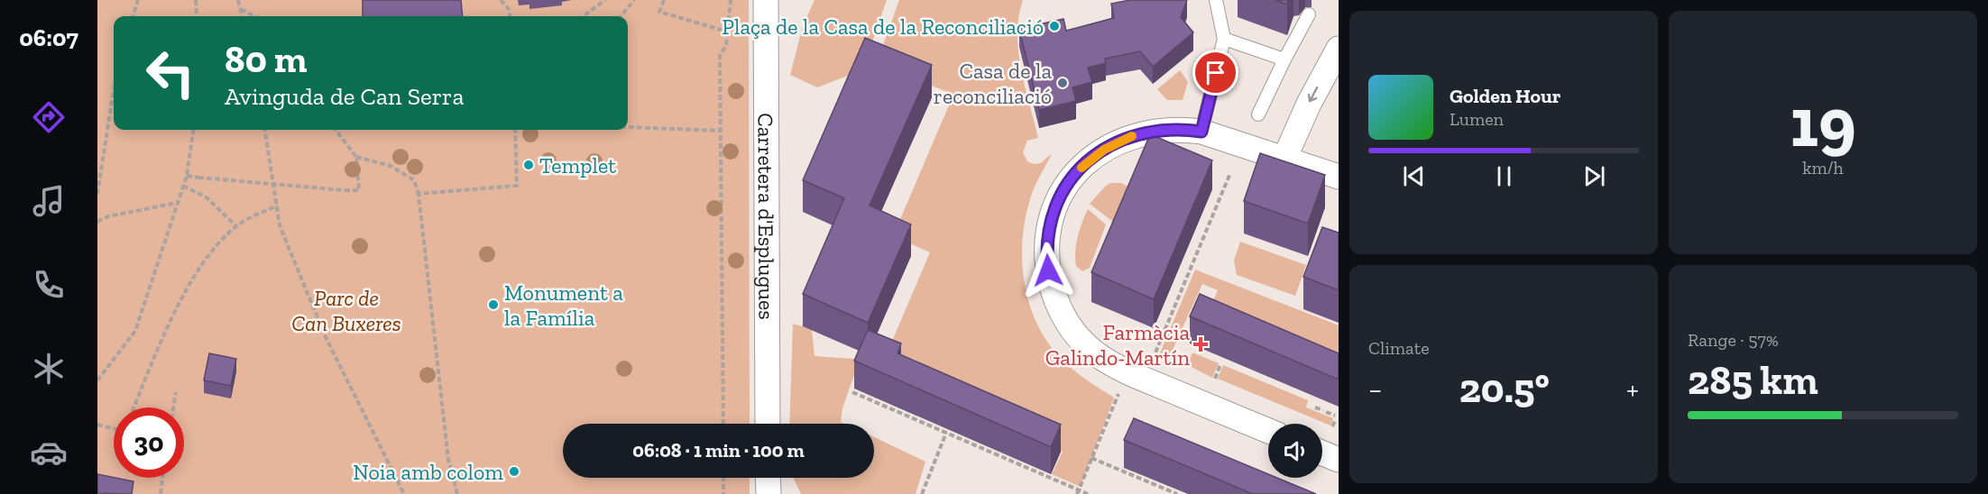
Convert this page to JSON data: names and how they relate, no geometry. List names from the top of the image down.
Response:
{
  "streets": {
    "street": ["Carretera d'Esplugues"]
  },
  "parks": ["Parc de Can Buxeres"],
  "places": {
    "other": [
      "Plaça de la Casa de la Reconciliació",
      "Casa de la reconciliació",
      "Templet",
      "Monument a la Família",
      "Noia amb colom"
    ],
    "health": ["Farmàcia Galindo-Martín"]
  },
  "page": {
    "tabs": "06:07",
    "tile": [
      ["19", "km/h"],
      "Climate",
      ["Range · 57%", "285 km"]
    ],
    "turn": ["80 m", "Avinguda de Can Serra"],
    "song": ["Golden Hour", "Lumen"],
    "heat": ["−", "20.5°", "+"],
    "limit": "30",
    "trip": "06:08 · 1 min · 100 m"
  }
}
